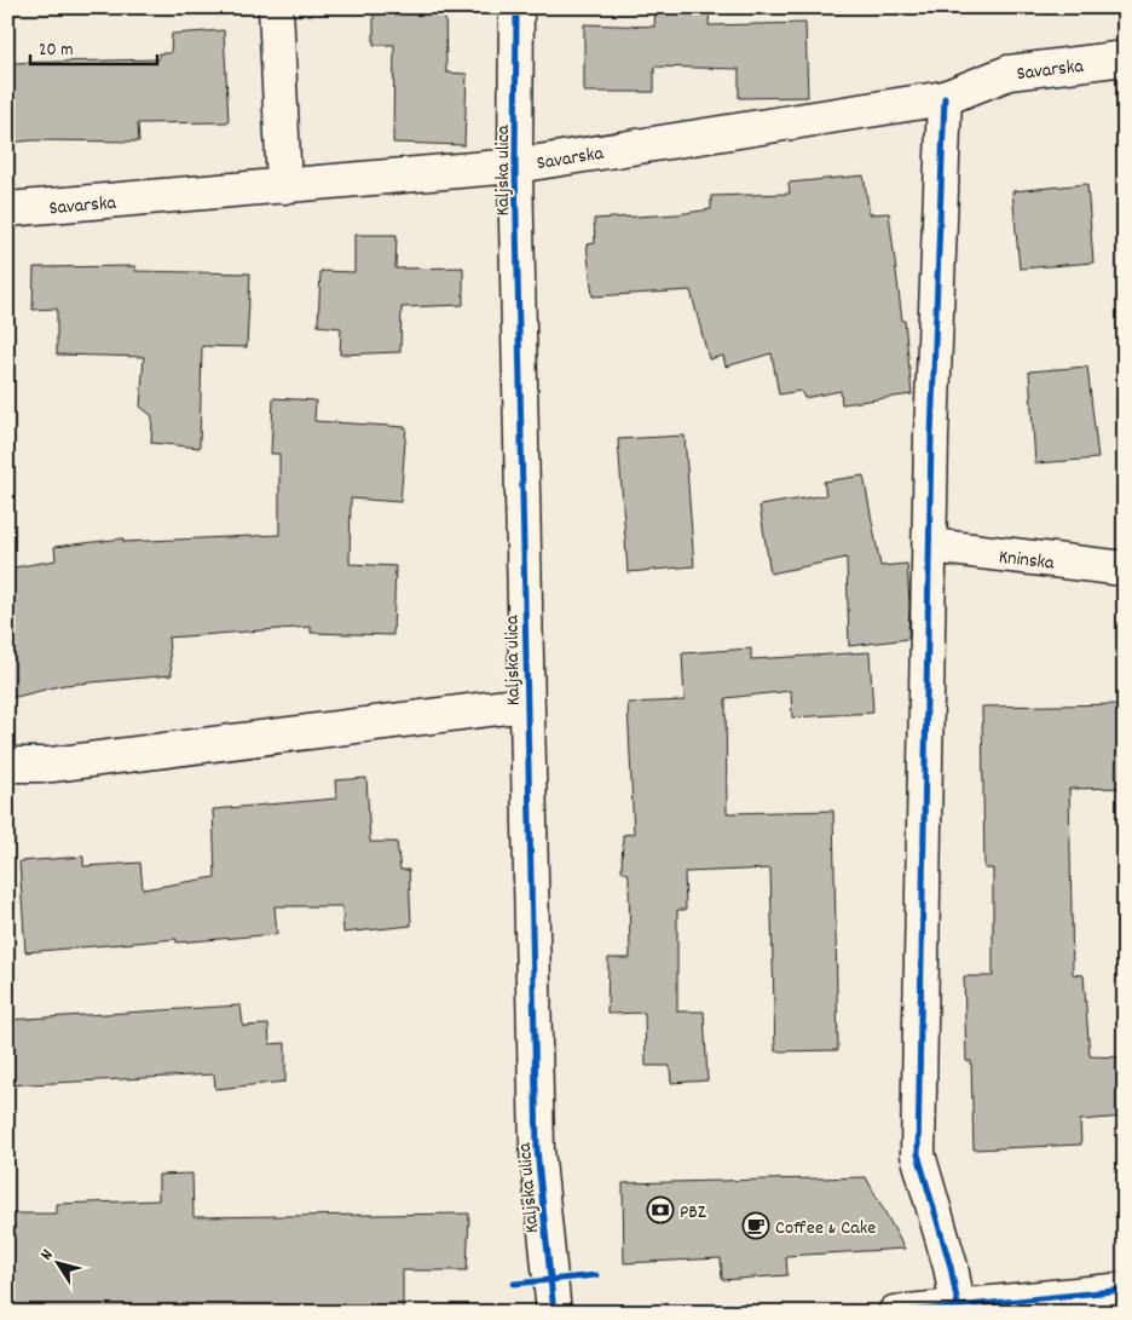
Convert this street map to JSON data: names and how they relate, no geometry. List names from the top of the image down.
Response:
{
  "streets": {
    "street": ["Savarska", "Kaljska ulica", "Kninska"]
  },
  "crossings": [
    ["Savarska", "Kaljska ulica"]
  ],
  "places": {
    "bank": ["PBZ"],
    "cafe": ["Coffee & Cake"]
  },
  "scale_bar": "20 m",
  "north": "top left"
}
